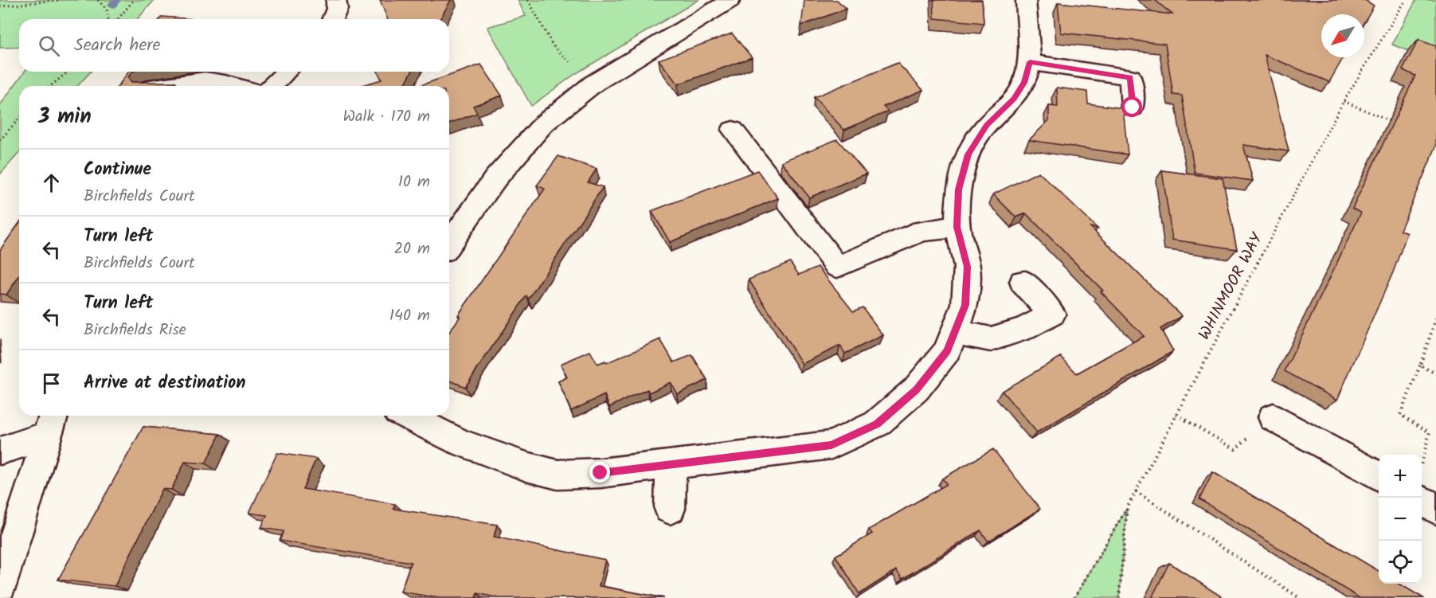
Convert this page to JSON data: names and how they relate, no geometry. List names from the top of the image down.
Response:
{
  "streets": {
    "path": ["WHINMOOR WAY"]
  },
  "north": "bottom left",
  "page": {
    "search": "Search here",
    "heading": ["3 min", "Walk · 170 m"],
    "list": [
      ["Continue", "Birchfields Court", "10 m"],
      ["Turn left", "Birchfields Court", "20 m"],
      ["Turn left", "Birchfields Rise", "140 m"],
      "Arrive at destination"
    ],
    "map_buttons": ["+", "−"]
  }
}
